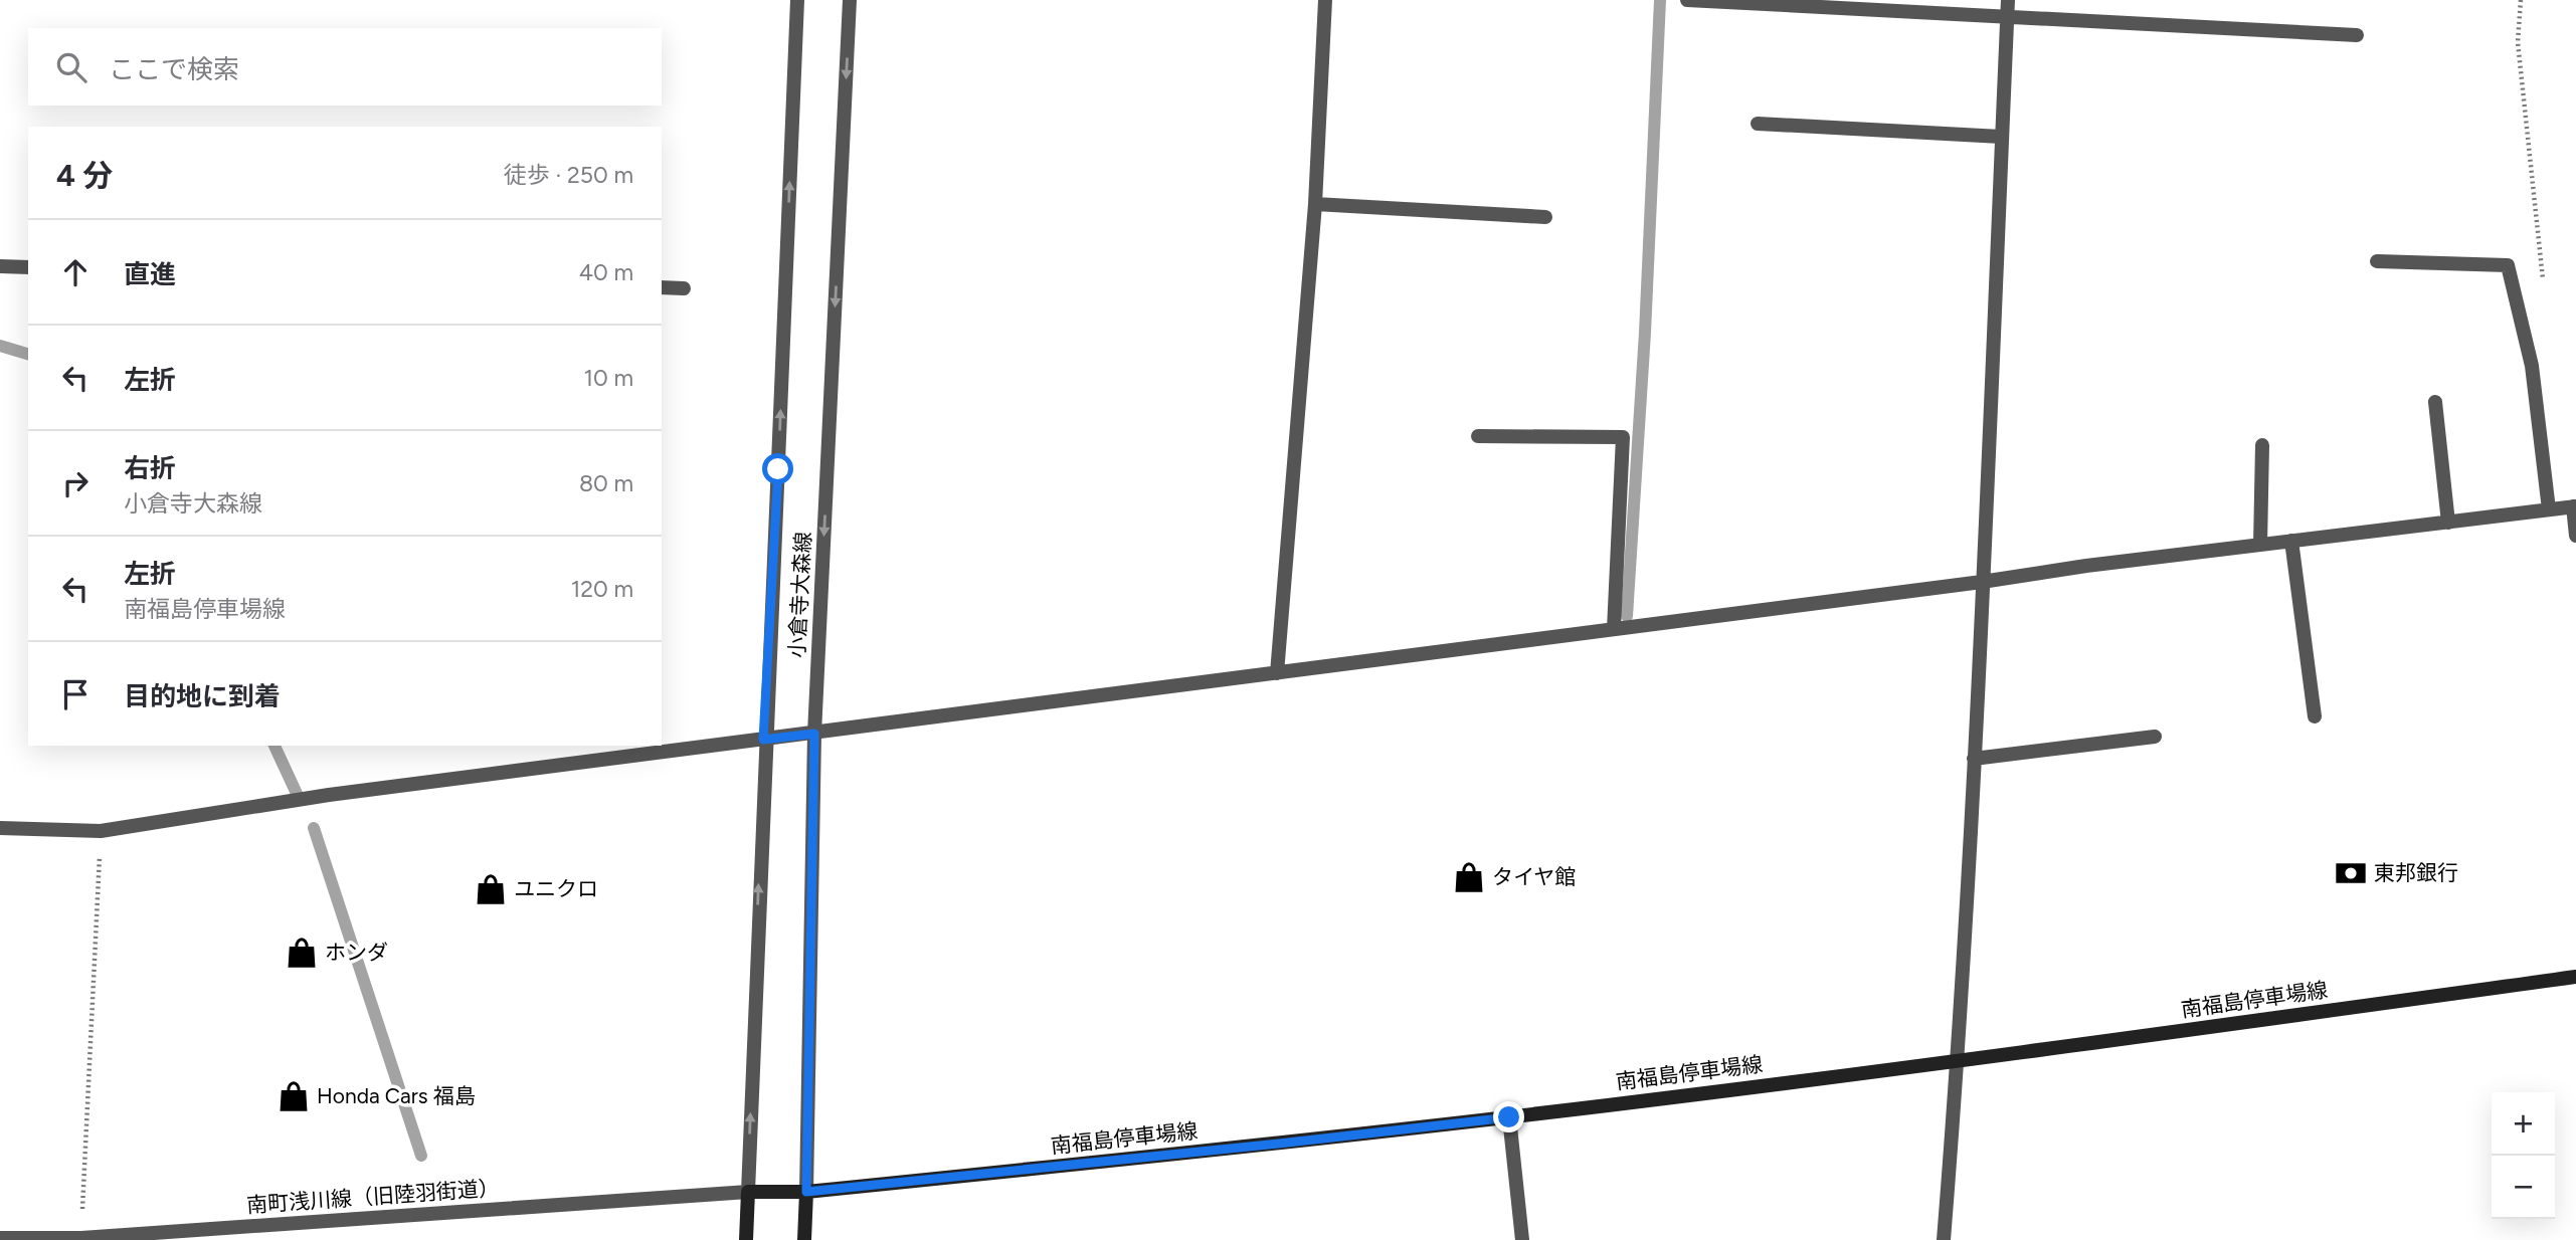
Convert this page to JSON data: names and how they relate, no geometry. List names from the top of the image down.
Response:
{
  "streets": {
    "main road": ["南福島停車場線"],
    "street": ["小倉寺大森線", "南町浅川線（旧陸羽街道）"]
  },
  "crossings": [
    ["小倉寺大森線", "南福島停車場線"],
    ["南福島停車場線", "南町浅川線（旧陸羽街道）"]
  ],
  "places": {
    "bank": ["東邦銀行"],
    "shop": [
      "タイヤ館",
      "ユニクロ",
      "ホンダ",
      "Honda Cars 福島"
    ]
  },
  "page": {
    "search": "ここで検索",
    "heading": ["4 分", "徒歩 · 250 m"],
    "list": [
      ["直進", "40 m"],
      ["左折", "10 m"],
      ["右折", "小倉寺大森線", "80 m"],
      ["左折", "南福島停車場線", "120 m"],
      "目的地に到着"
    ],
    "map_buttons": ["+", "−"]
  }
}
